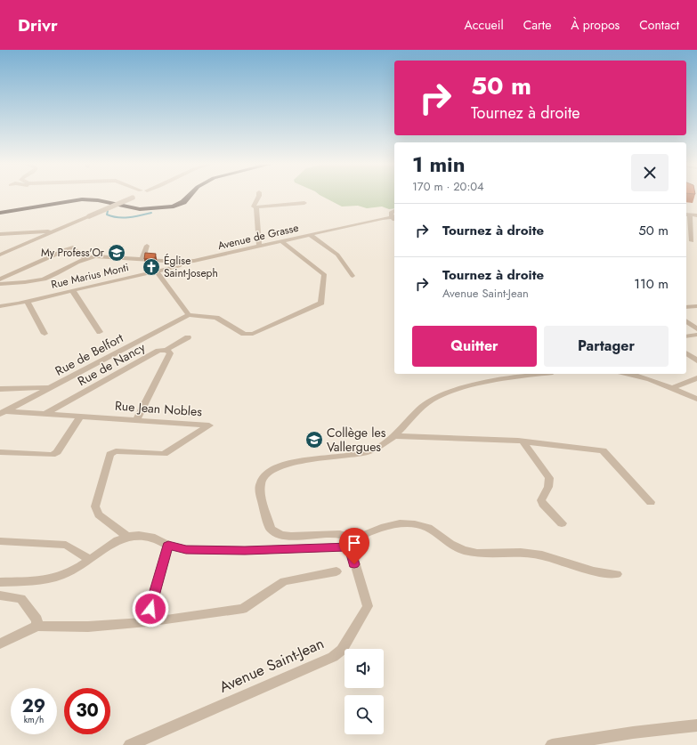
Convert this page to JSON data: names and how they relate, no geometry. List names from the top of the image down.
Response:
{
  "streets": {
    "street": [
      "Avenue de Grasse",
      "Rue Marius Monti",
      "Rue de Belfort",
      "Rue de Nancy",
      "Rue Jean Nobles",
      "Avenue Saint-Jean"
    ]
  },
  "crossings": [
    ["Avenue de Grasse", "Rue Marius Monti"],
    ["Rue de Belfort", "Rue Jean Nobles"],
    ["Rue de Nancy", "Rue Jean Nobles"]
  ],
  "places": {
    "school or university": ["My Profess'Or", "Collège les Vallergues"],
    "church": ["Église Saint-Joseph"]
  },
  "page": {
    "header": "Drivr",
    "nav": [
      "Accueil",
      "Carte",
      "À propos",
      "Contact"
    ],
    "turn": ["50 m", "Tournez à droite"],
    "heading": ["1 min", "170 m · 20:04"],
    "list": [
      {
        "name": "Tournez à droite",
        "value": "50 m"
      },
      {
        "name": "Tournez à droite",
        "note": "Avenue Saint-Jean",
        "value": "110 m"
      }
    ],
    "buttons": ["Quitter", "Partager"],
    "speed": "29 km/h",
    "limit": "30"
  }
}
